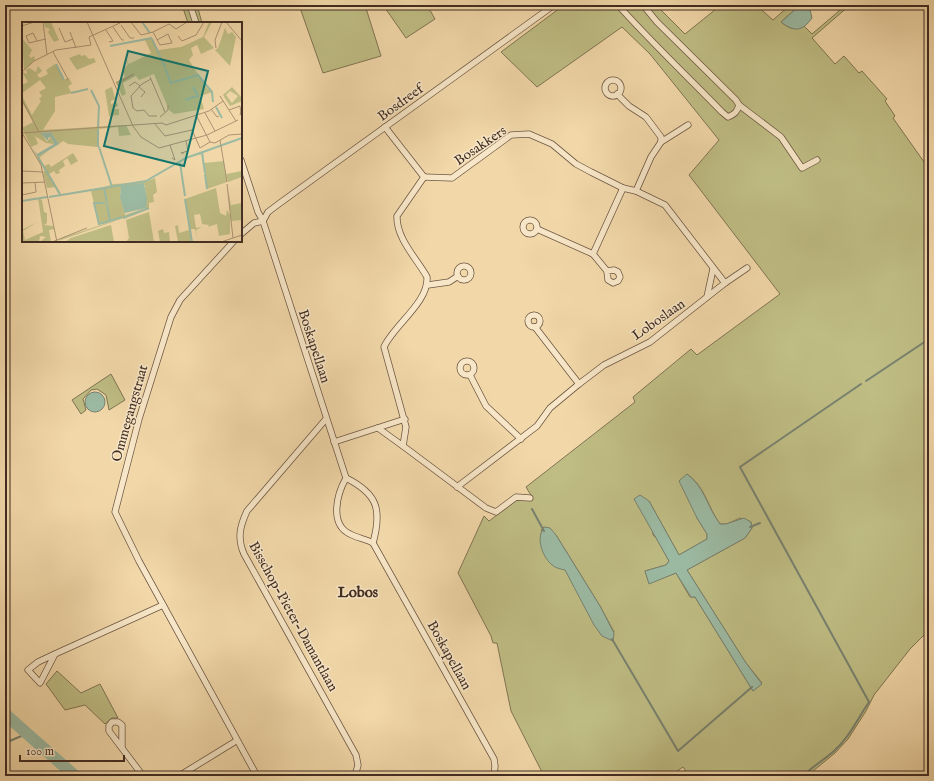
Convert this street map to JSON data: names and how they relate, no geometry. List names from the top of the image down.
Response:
{
  "streets": {
    "street": [
      "Bosdreef",
      "Bosakkers",
      "Loboslaan",
      "Boskapellaan",
      "Ommegangstraat",
      "Bisschop-Pieter-Damantlaan"
    ]
  },
  "crossings": [
    ["Bosdreef", "Boskapellaan"],
    ["Bosakkers", "Loboslaan"],
    ["Boskapellaan", "Bisschop-Pieter-Damantlaan"]
  ],
  "districts": ["Lobos"],
  "scale_bar": "100 m"
}
